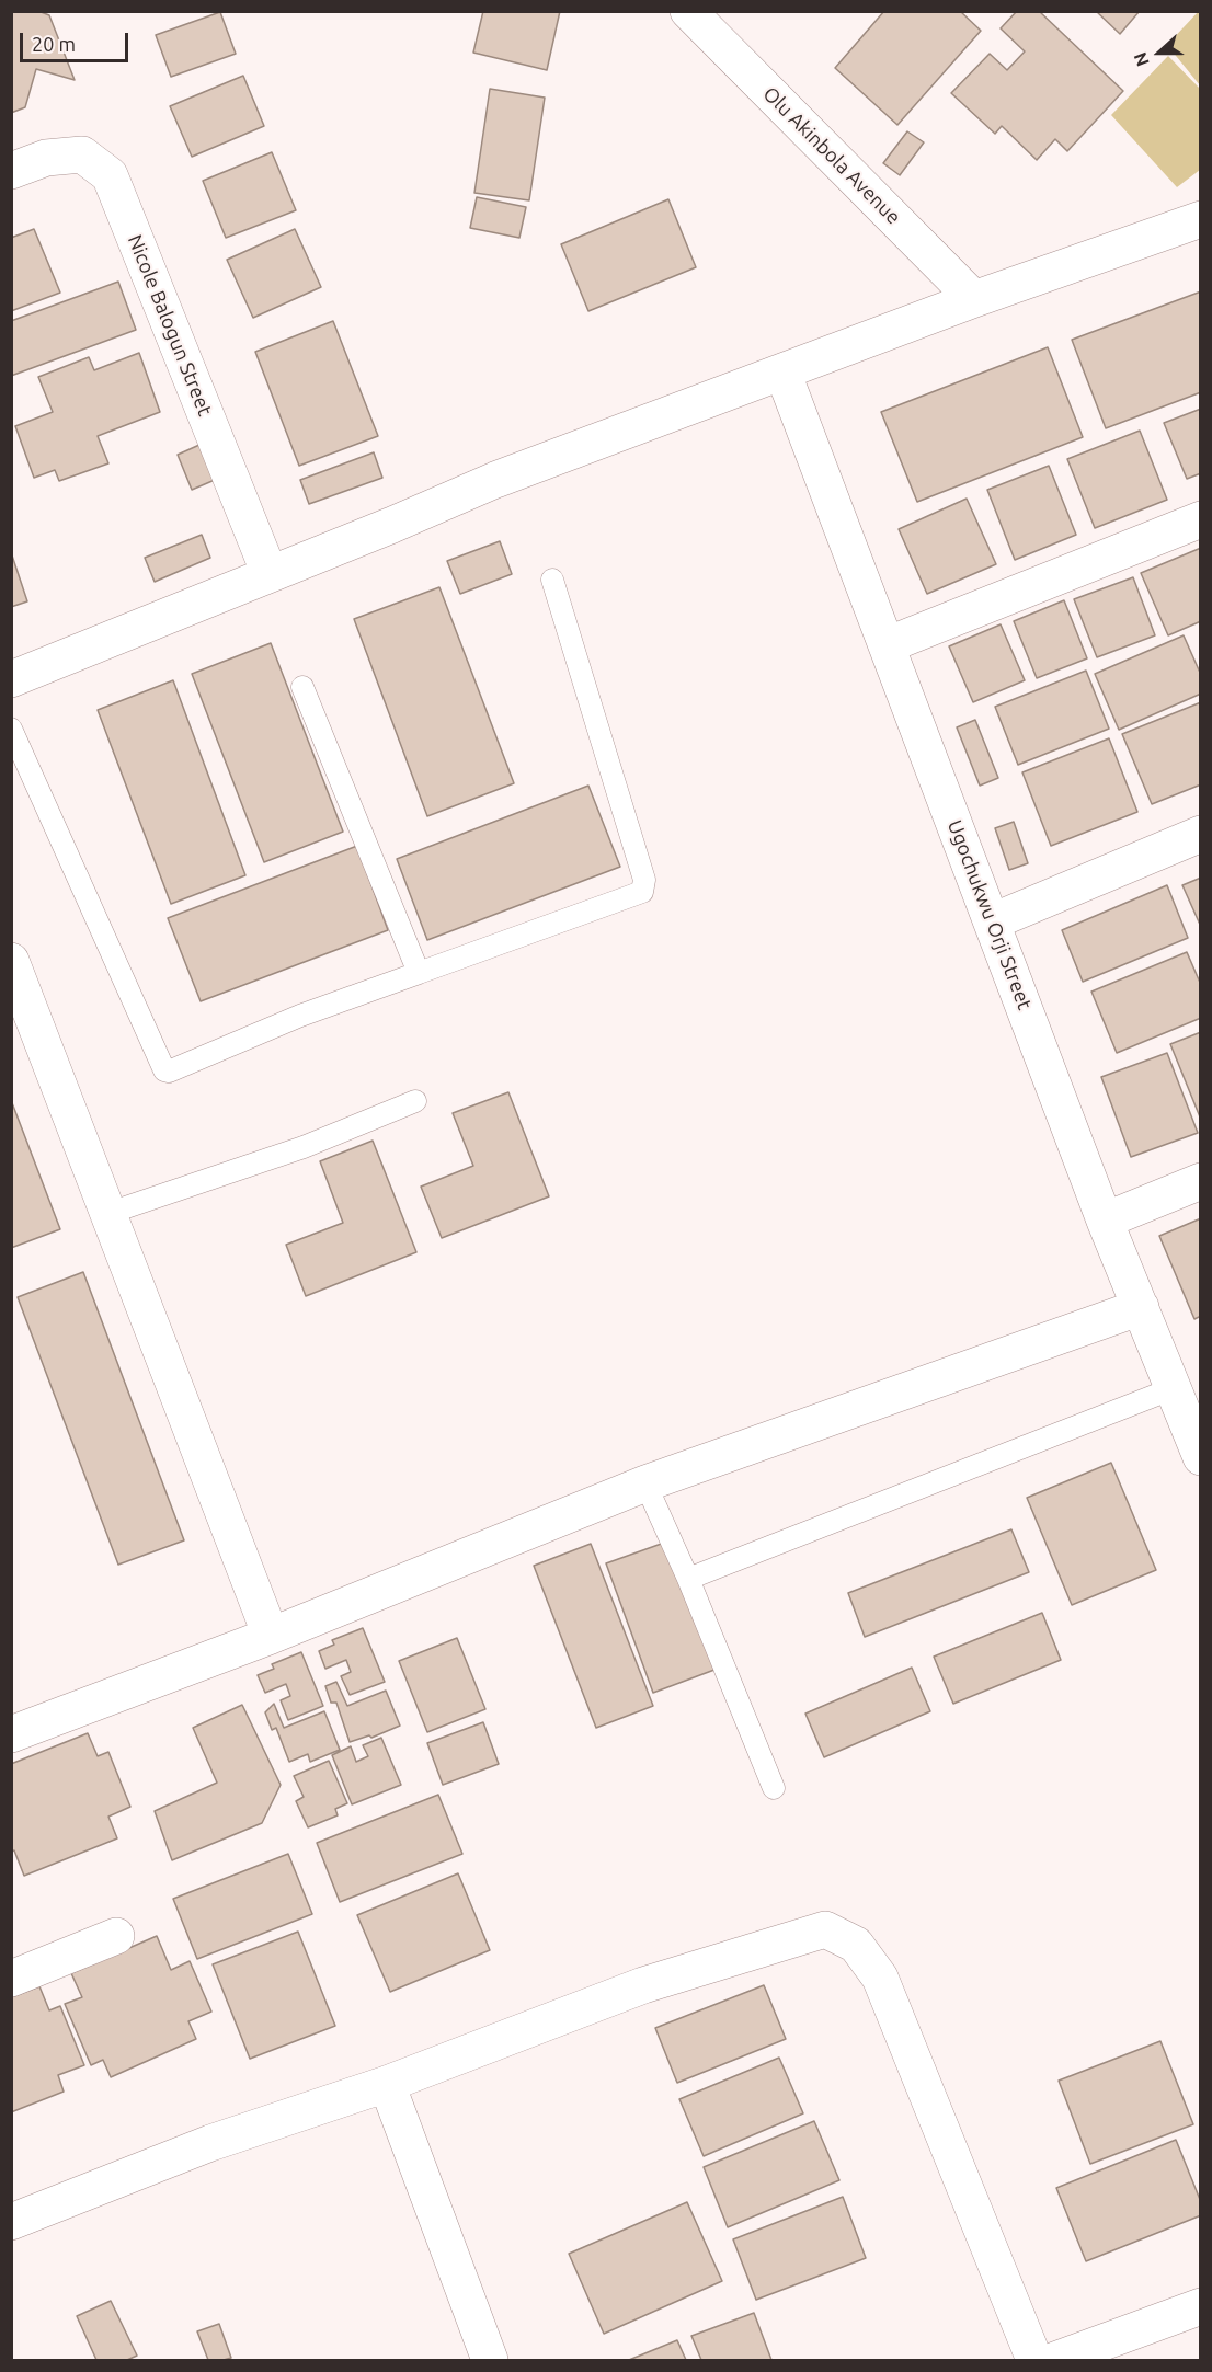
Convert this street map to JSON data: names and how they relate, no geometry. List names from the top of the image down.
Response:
{
  "streets": {
    "street": ["Olu Akinbola Avenue", "Nicole Balogun Street", "Ugochukwu Orji Street"]
  },
  "scale_bar": "20 m",
  "north": "left"
}
